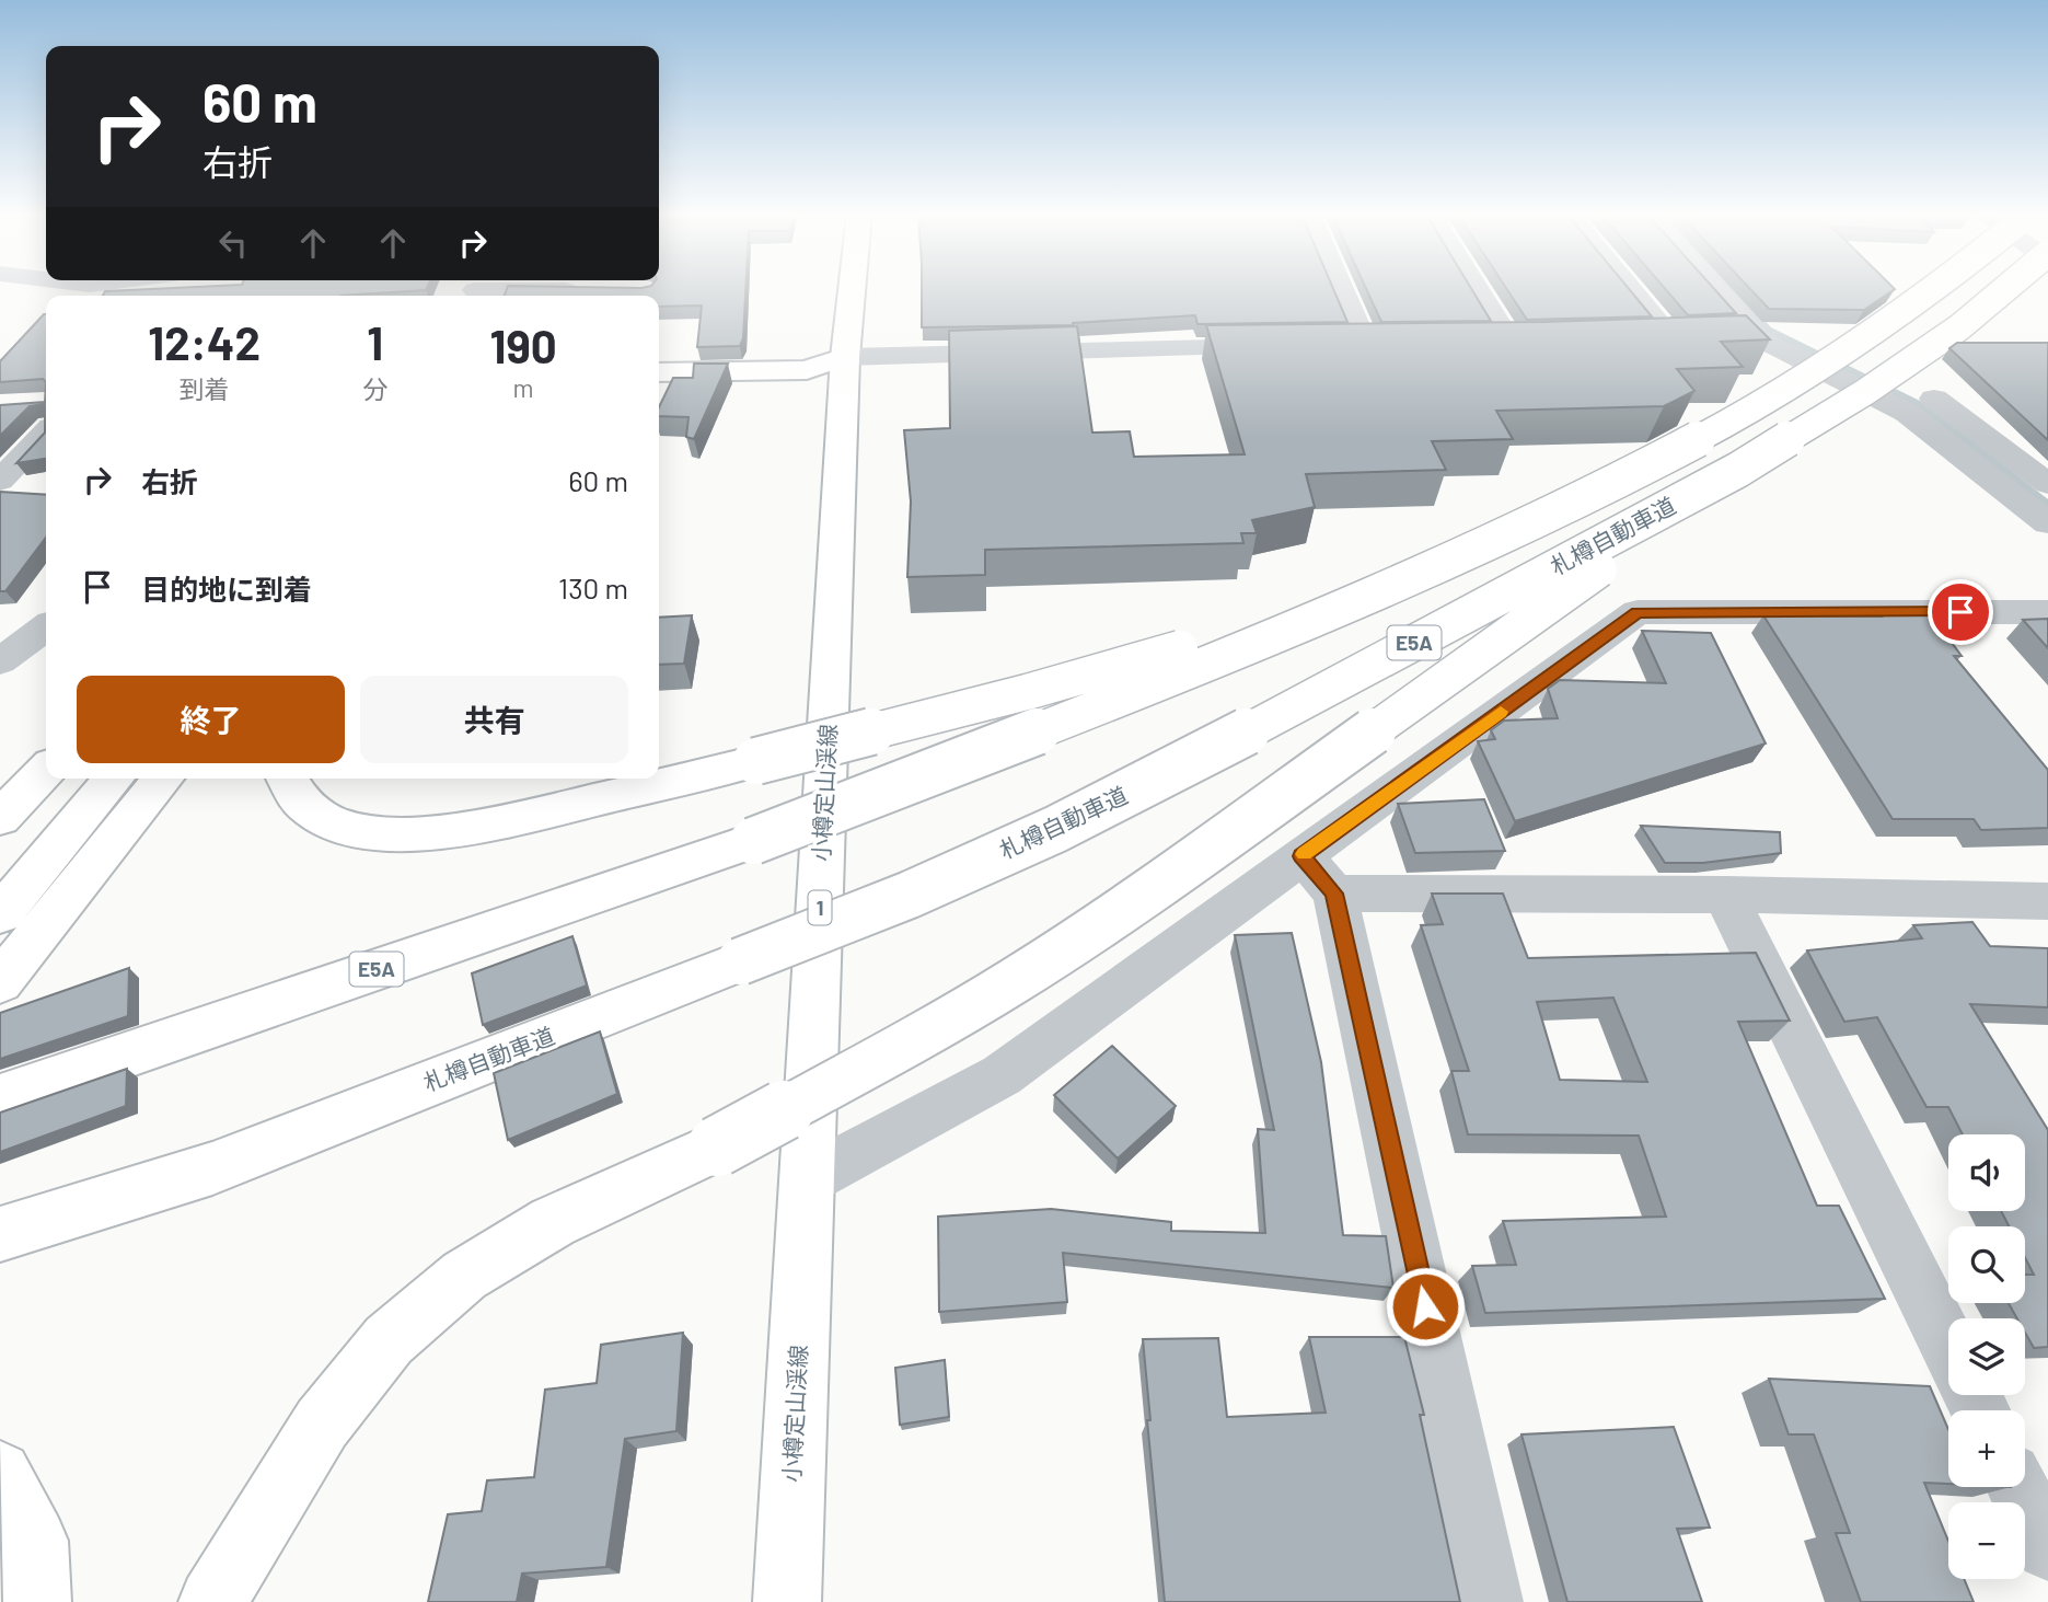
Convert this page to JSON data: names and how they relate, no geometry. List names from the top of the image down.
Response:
{
  "streets": {
    "main road": [
      "札樽自動車道",
      "E5A",
      "小樽定山渓線",
      "1"
    ]
  },
  "page": {
    "turn": ["60 m", "右折"],
    "eta": [
      "12:42",
      "到着",
      "1",
      "分",
      "190",
      "m"
    ],
    "list": [
      {
        "name": "右折",
        "value": "60 m"
      },
      {
        "name": "目的地に到着",
        "value": "130 m"
      }
    ],
    "buttons": ["終了", "共有"],
    "map_buttons": ["+", "−"]
  }
}
